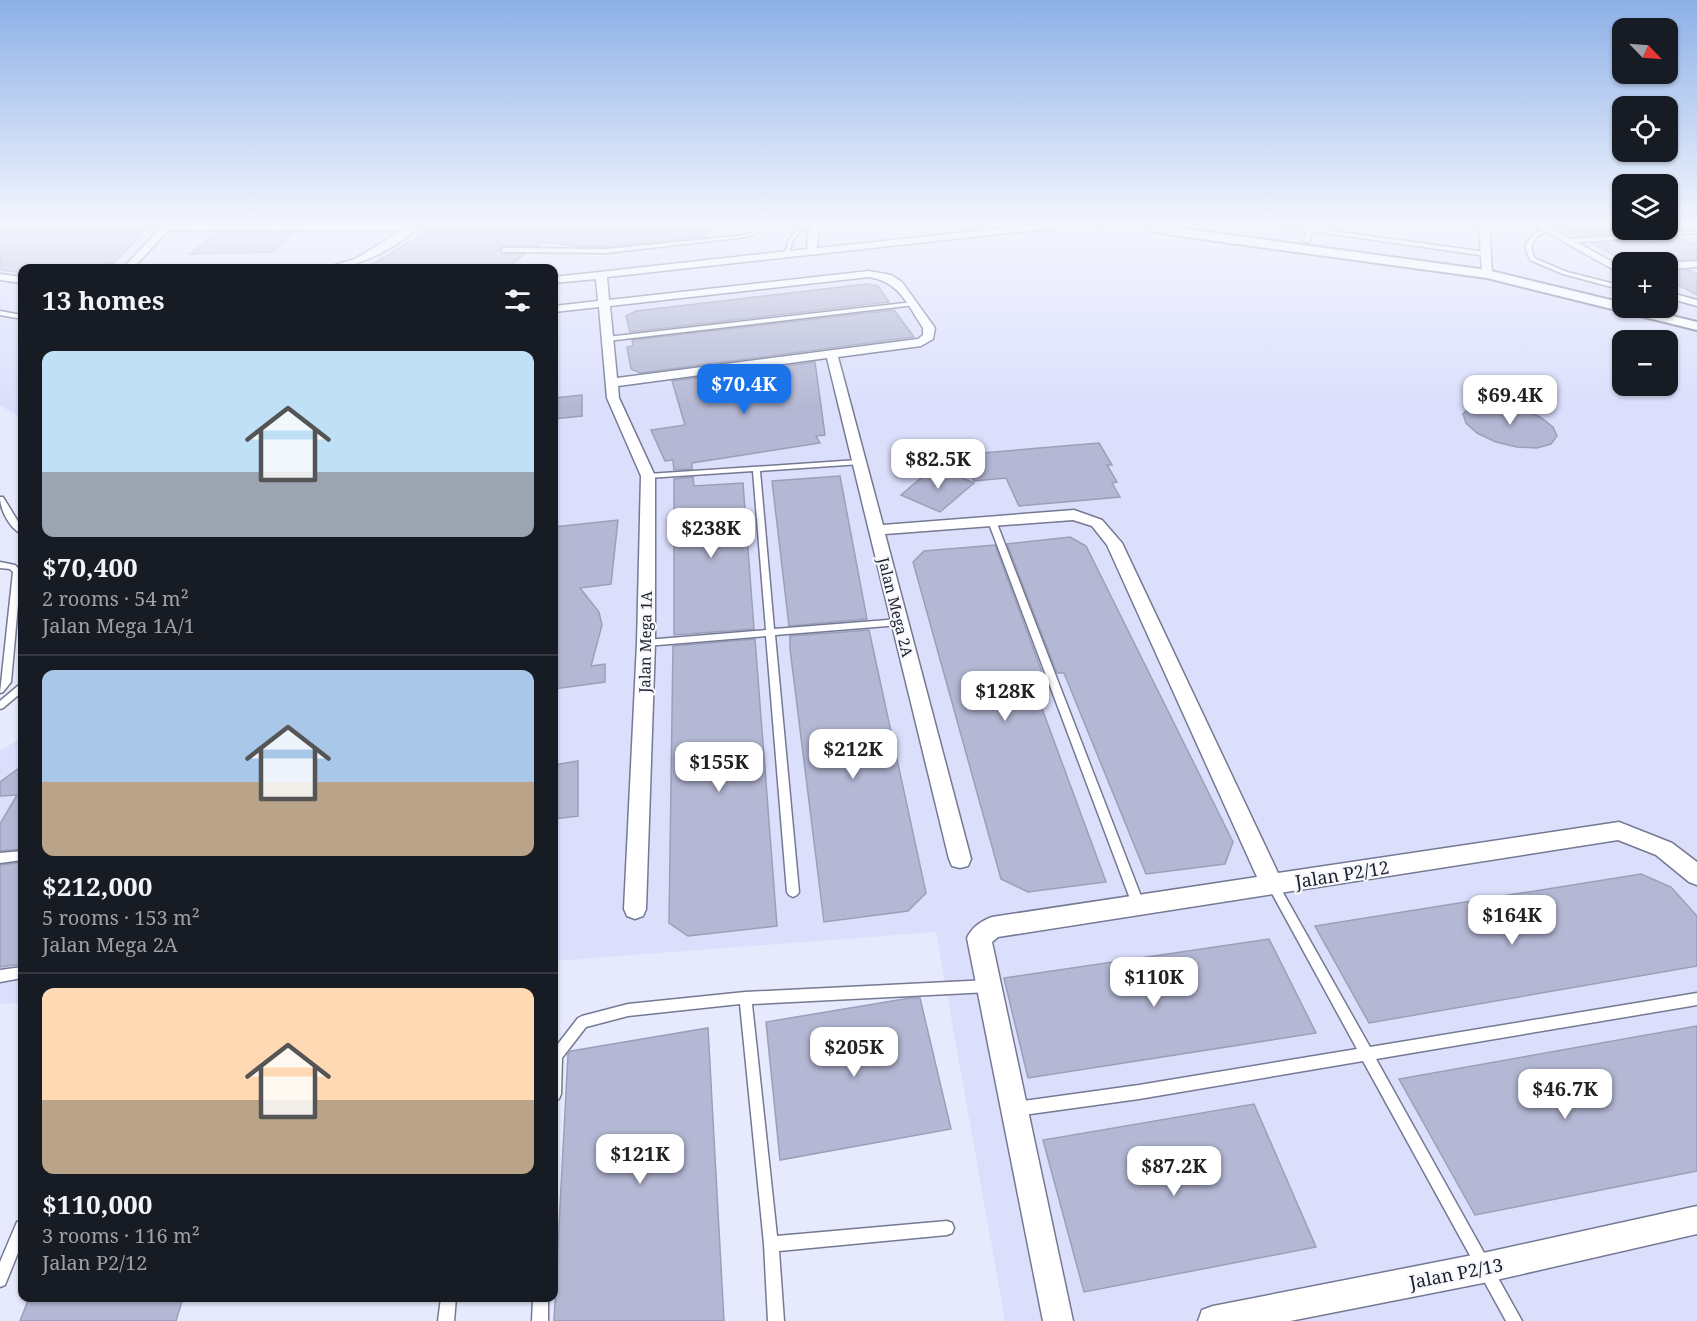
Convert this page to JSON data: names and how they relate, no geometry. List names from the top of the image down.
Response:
{
  "streets": {
    "street": [
      "Jalan Mega 2A",
      "Jalan Mega 1A",
      "Jalan P2/12",
      "Jalan P2/13"
    ]
  },
  "north": "bottom right",
  "page": {
    "map_buttons": ["+", "−"],
    "heading": "13 homes",
    "list": [
      {
        "name": "$70,400",
        "note": "2 rooms · 54 m² · Jalan Mega 1A/1"
      },
      {
        "name": "$212,000",
        "note": "5 rooms · 153 m² · Jalan Mega 2A"
      },
      {
        "name": "$110,000",
        "note": "3 rooms · 116 m² · Jalan P2/12"
      }
    ],
    "price": [
      "$70.4K",
      "$69.4K",
      "$82.5K",
      "$238K",
      "$128K",
      "$212K",
      "$155K",
      "$164K",
      "$110K",
      "$205K",
      "$46.7K",
      "$121K",
      "$87.2K"
    ]
  }
}
